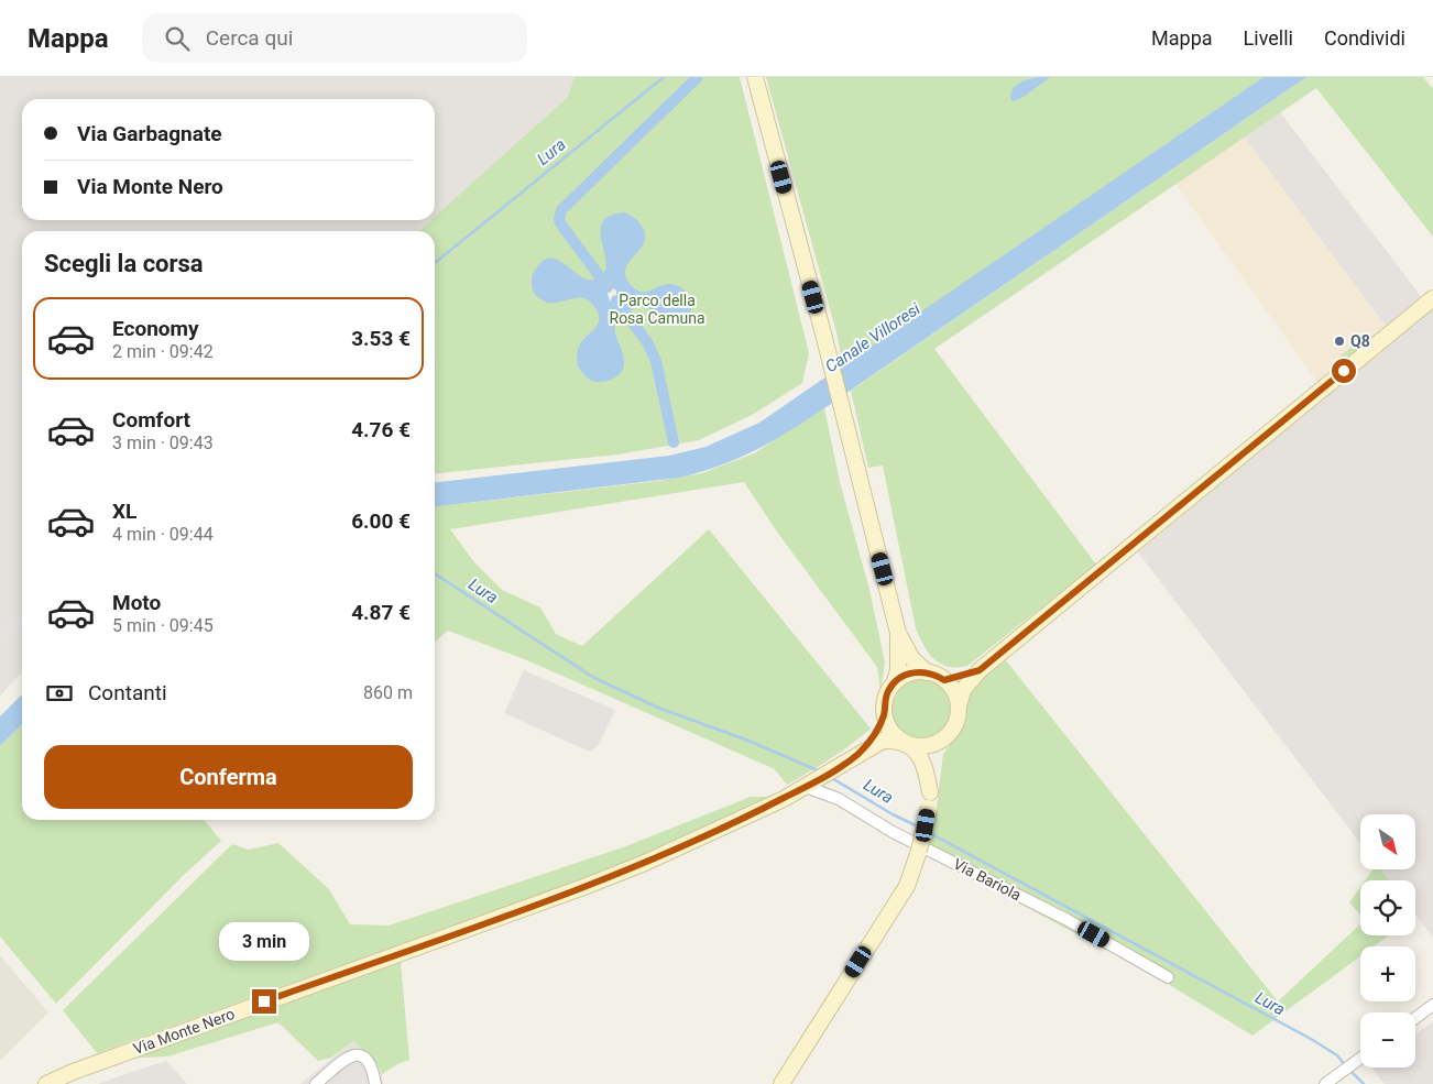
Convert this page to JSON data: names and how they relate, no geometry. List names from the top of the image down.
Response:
{
  "streets": {
    "street": ["Via Bariola", "Via Monte Nero"]
  },
  "crossings": [
    ["Via Bariola", "Via Monte Nero"]
  ],
  "water": ["Lura", "Canale Villoresi"],
  "parks": ["Parco della Rosa Camuna"],
  "places": ["Q8"],
  "north": "bottom right",
  "page": {
    "header": "Mappa",
    "search": "Cerca qui",
    "nav": ["Mappa", "Livelli", "Condividi"],
    "banner": ["Via Garbagnate", "Via Monte Nero"],
    "heading": "Scegli la corsa",
    "list": [
      {
        "name": "Economy",
        "note": "2 min · 09:42",
        "value": "3.53 €"
      },
      {
        "name": "Comfort",
        "note": "3 min · 09:43",
        "value": "4.76 €"
      },
      {
        "name": "XL",
        "note": "4 min · 09:44",
        "value": "6.00 €"
      },
      {
        "name": "Moto",
        "note": "5 min · 09:45",
        "value": "4.87 €"
      }
    ],
    "pay": ["Contanti", "860 m"],
    "buttons": "Conferma",
    "map_buttons": ["+", "−"],
    "bubble": "3 min"
  }
}
